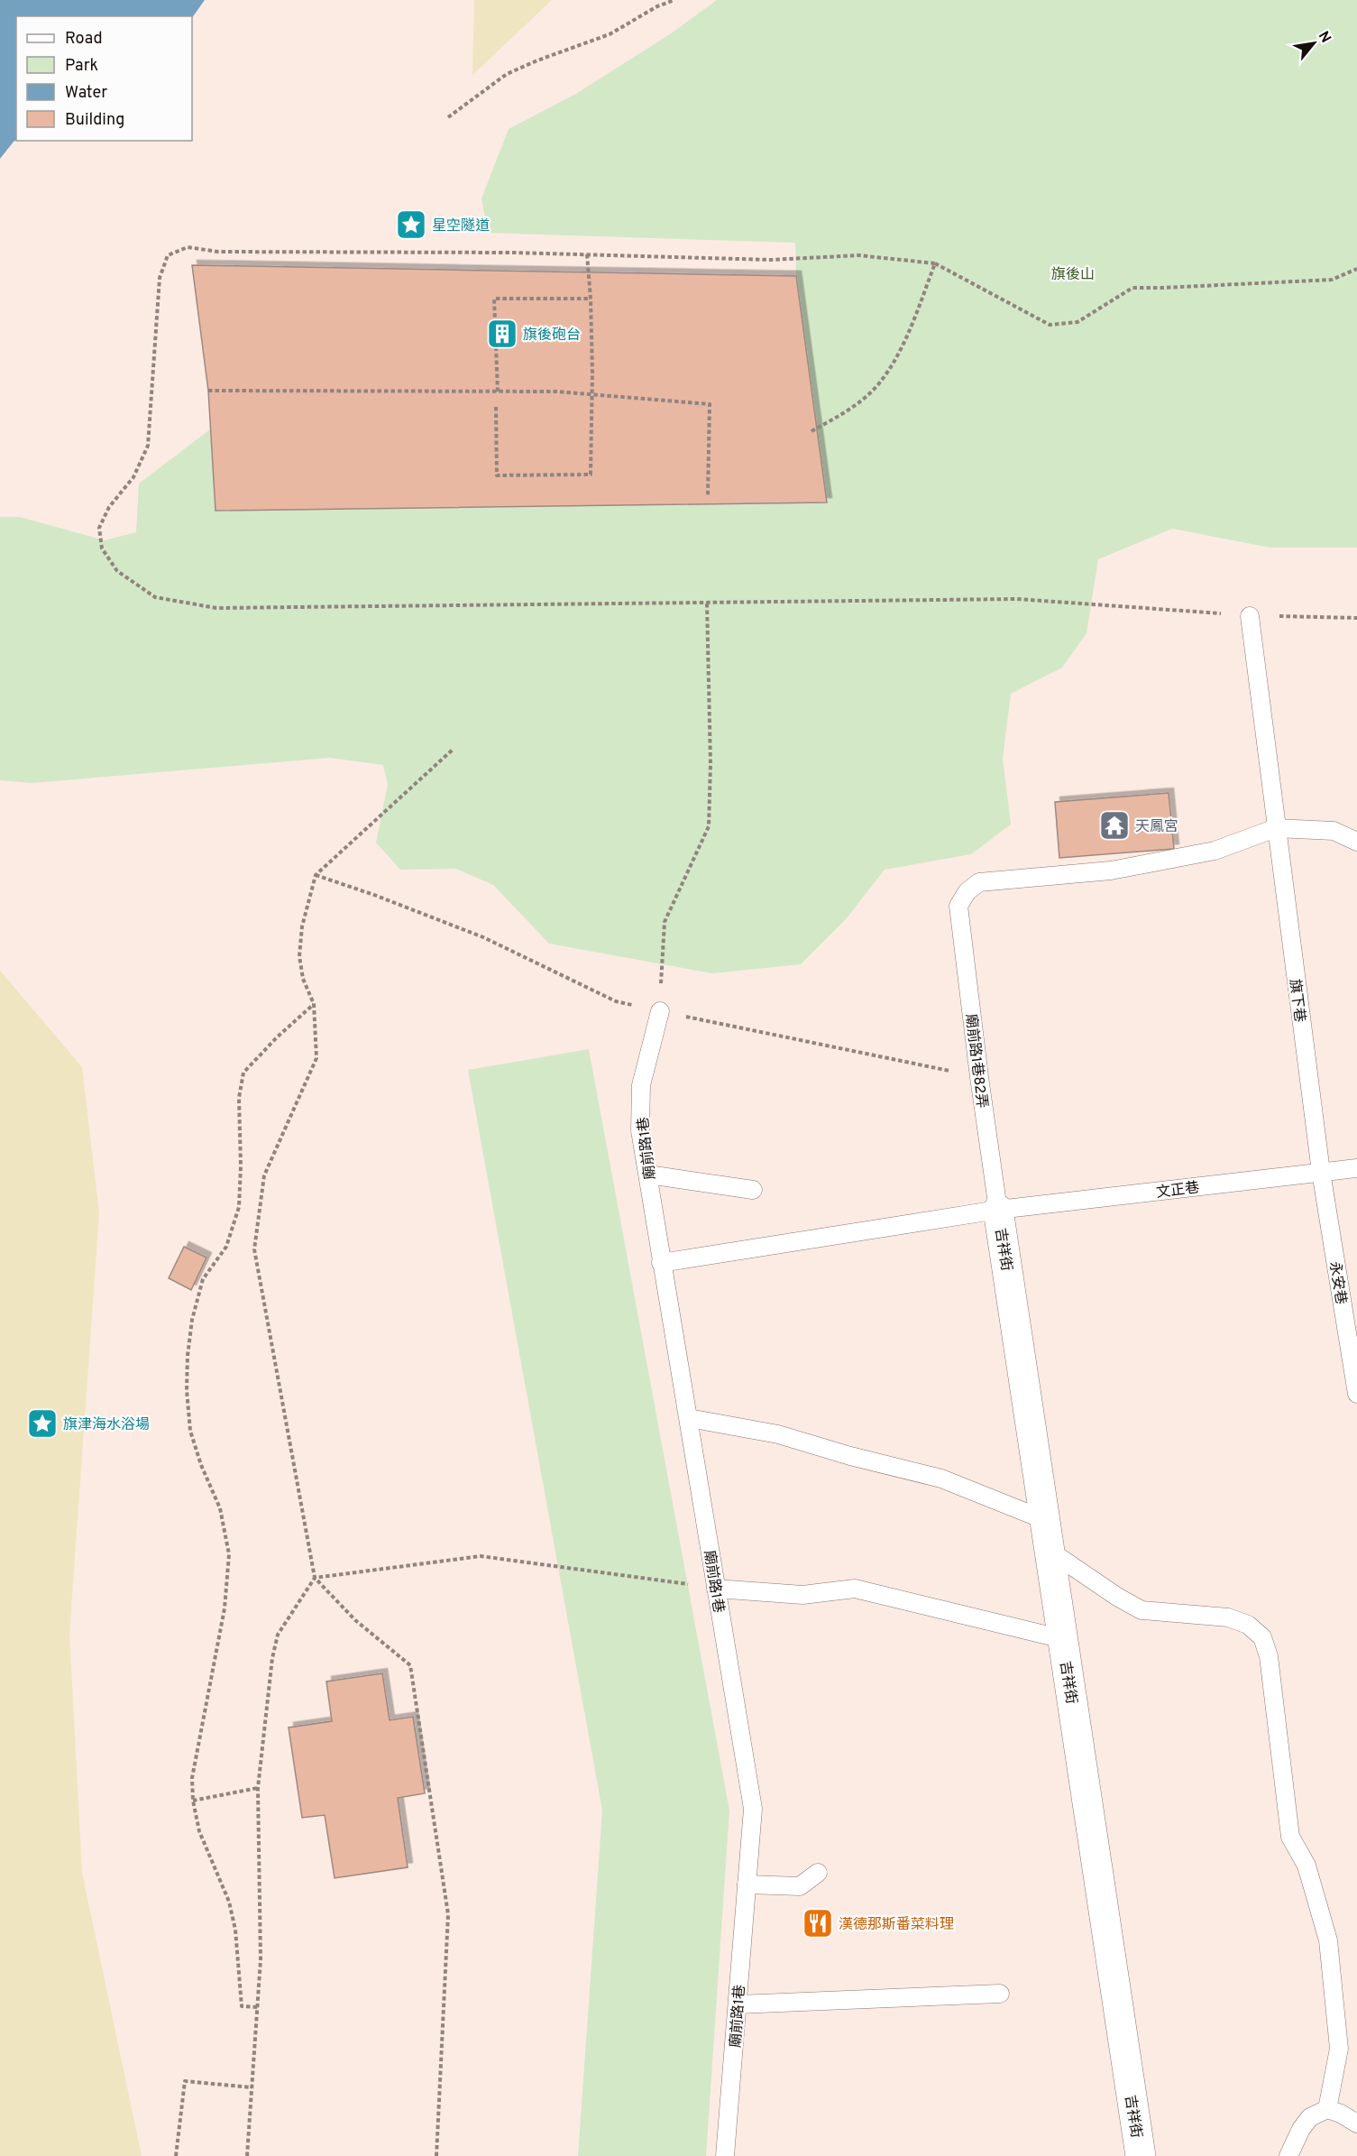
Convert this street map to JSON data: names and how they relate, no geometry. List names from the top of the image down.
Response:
{
  "streets": {
    "street": ["吉祥街"],
    "lane": [
      "旗下巷",
      "廟前路1巷82弄",
      "廟前路1巷",
      "文正巷",
      "永安巷"
    ]
  },
  "crossings": [
    ["旗下巷", "廟前路1巷82弄"],
    ["旗下巷", "文正巷"],
    ["旗下巷", "永安巷"],
    ["廟前路1巷82弄", "文正巷"],
    ["廟前路1巷82弄", "吉祥街"],
    ["文正巷", "吉祥街"],
    ["文正巷", "永安巷"]
  ],
  "parks": ["旗後山"],
  "places": {
    "place": ["星空隧道", "旗津海水浴場"],
    "building": ["旗後砲台"],
    "temple": ["天鳳宮"],
    "restaurant": ["漢德那斯番菜料理"]
  },
  "legend": [
    "Road",
    "Park",
    "Water",
    "Building"
  ],
  "north": "top right"
}
